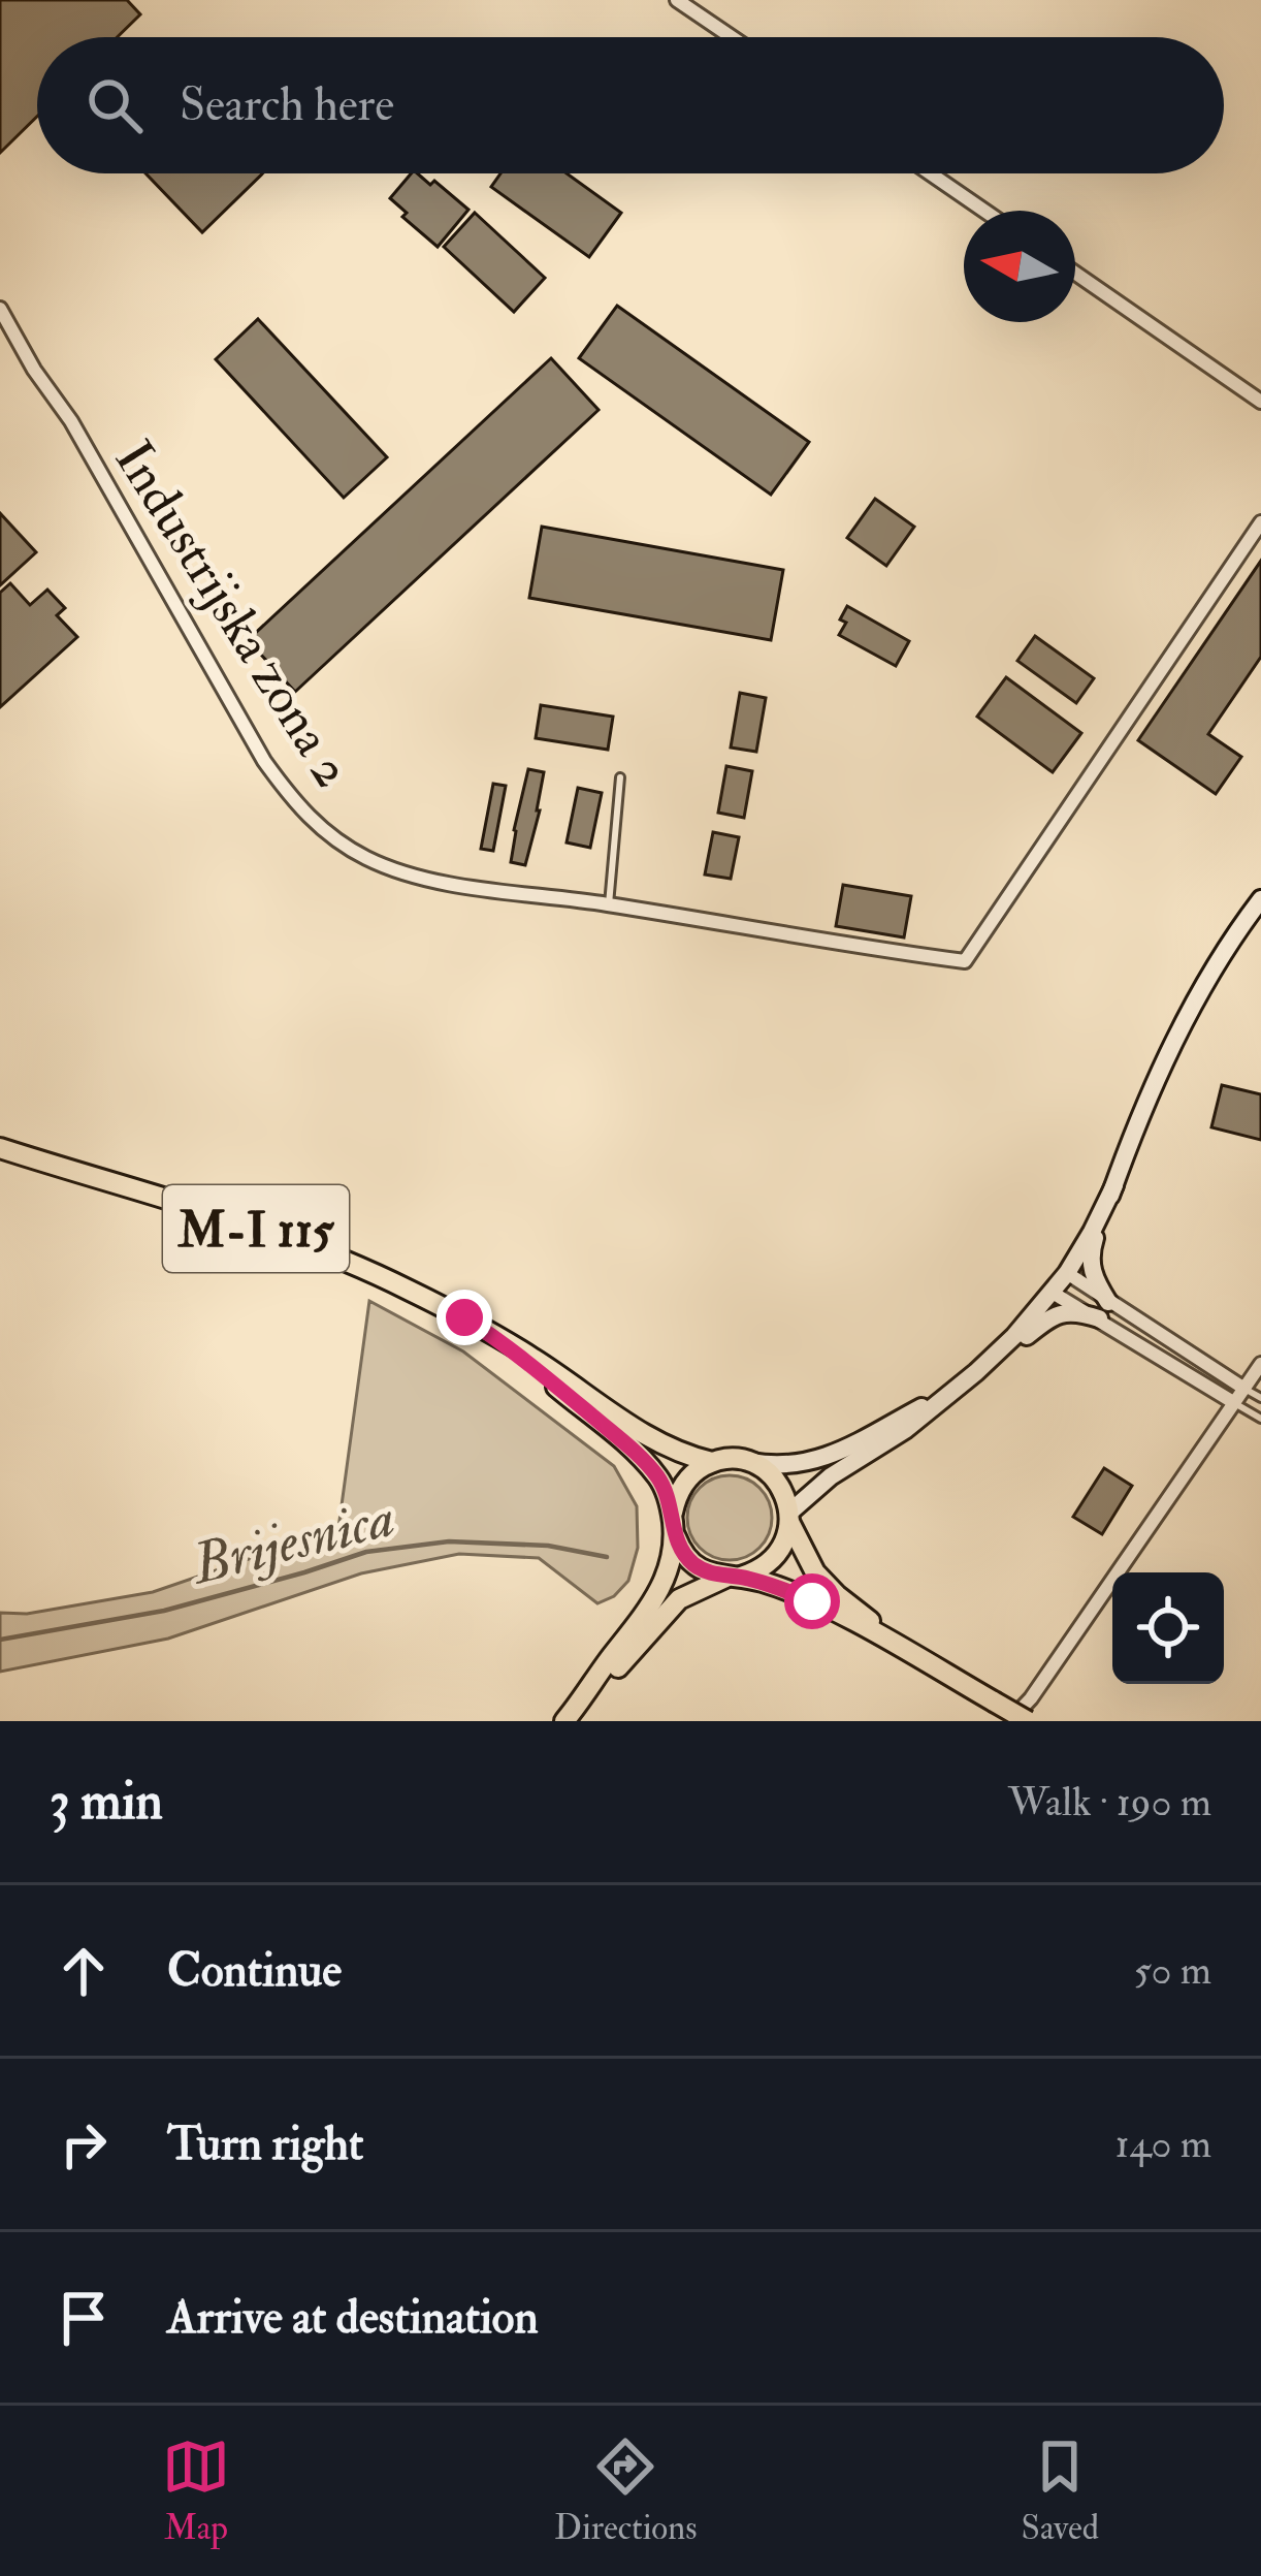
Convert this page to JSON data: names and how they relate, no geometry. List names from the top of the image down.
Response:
{
  "streets": {
    "main road": ["M-I 115"],
    "street": ["Industrijska zona 2"]
  },
  "water": ["Brijesnica"],
  "north": "left",
  "page": {
    "search": "Search here",
    "heading": ["3 min", "Walk · 190 m"],
    "list": [
      ["Continue", "50 m"],
      ["Turn right", "140 m"],
      "Arrive at destination"
    ],
    "nav": ["Map", "Directions", "Saved"]
  }
}
